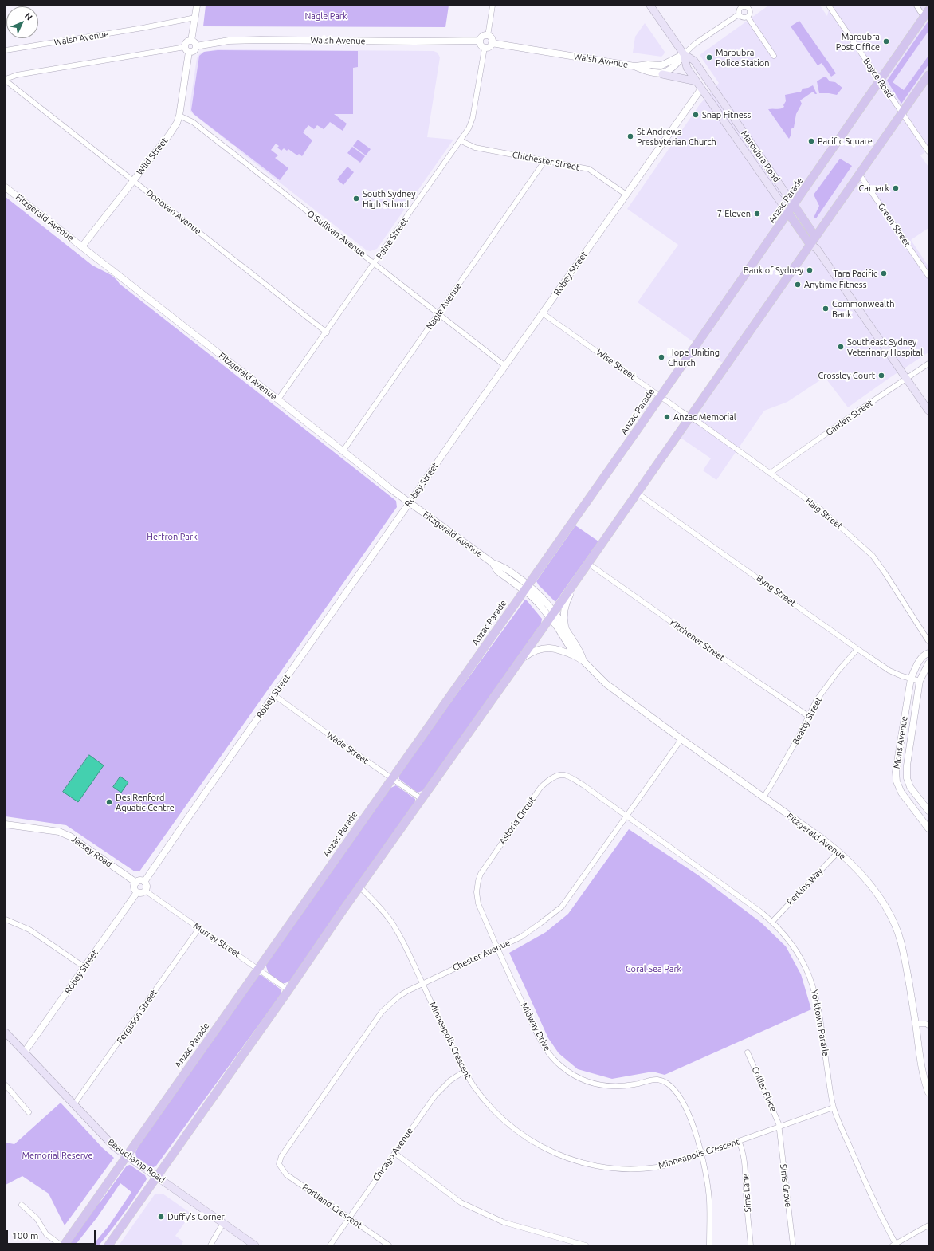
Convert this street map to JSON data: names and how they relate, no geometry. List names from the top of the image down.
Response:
{
  "streets": {
    "main road": ["Maroubra Road", "Anzac Parade", "Beauchamp Road"],
    "street": [
      "Walsh Avenue",
      "Boyce Road",
      "Wild Street",
      "Chichester Street",
      "Donovan Avenue",
      "Fitzgerald Avenue",
      "Green Street",
      "O'Sullivan Avenue",
      "Paine Street",
      "Robey Street",
      "Nagle Avenue",
      "Wise Street",
      "Garden Street",
      "Haig Street",
      "Byng Street",
      "Kitchener Street",
      "Beatty Street",
      "Mons Avenue",
      "Wade Street",
      "Astoria Circuit",
      "Jersey Road",
      "Perkins Way",
      "Murray Street",
      "Chester Avenue",
      "Ferguson Street",
      "Yorktown Parade",
      "Midway Drive",
      "Minneapolis Crescent",
      "Collier Place",
      "Chicago Avenue",
      "Sims Grove",
      "Sims Lane",
      "Portland Crescent"
    ]
  },
  "crossings": [
    ["Walsh Avenue", "Maroubra Road"],
    ["Walsh Avenue", "Paine Street"],
    ["Boyce Road", "Anzac Parade"],
    ["Wild Street", "Donovan Avenue"],
    ["Wild Street", "Fitzgerald Avenue"],
    ["Wild Street", "O'Sullivan Avenue"],
    ["Maroubra Road", "Anzac Parade"],
    ["Maroubra Road", "Robey Street"],
    ["Maroubra Road", "Garden Street"],
    ["Chichester Street", "Paine Street"],
    ["Chichester Street", "Robey Street"],
    ["Chichester Street", "Nagle Avenue"],
    ["Anzac Parade", "Fitzgerald Avenue"],
    ["Anzac Parade", "Wise Street"],
    ["Anzac Parade", "Wade Street"],
    ["Anzac Parade", "Murray Street"],
    ["Anzac Parade", "Beauchamp Road"],
    ["Donovan Avenue", "Paine Street"],
    ["Fitzgerald Avenue", "Paine Street"],
    ["Fitzgerald Avenue", "Robey Street"],
    ["Fitzgerald Avenue", "Nagle Avenue"],
    ["Fitzgerald Avenue", "Beatty Street"],
    ["Fitzgerald Avenue", "Perkins Way"],
    ["Fitzgerald Avenue", "Chester Avenue"],
    ["O'Sullivan Avenue", "Paine Street"],
    ["O'Sullivan Avenue", "Robey Street"],
    ["O'Sullivan Avenue", "Nagle Avenue"],
    ["Robey Street", "Wise Street"],
    ["Robey Street", "Wade Street"],
    ["Robey Street", "Jersey Road"],
    ["Robey Street", "Murray Street"],
    ["Robey Street", "Beauchamp Road"],
    ["Wise Street", "Haig Street"],
    ["Garden Street", "Haig Street"],
    ["Byng Street", "Beatty Street"],
    ["Byng Street", "Mons Avenue"],
    ["Kitchener Street", "Beatty Street"],
    ["Astoria Circuit", "Chester Avenue"],
    ["Astoria Circuit", "Yorktown Parade"],
    ["Astoria Circuit", "Midway Drive"],
    ["Jersey Road", "Murray Street"],
    ["Perkins Way", "Yorktown Parade"],
    ["Murray Street", "Ferguson Street"],
    ["Chester Avenue", "Yorktown Parade"],
    ["Chester Avenue", "Midway Drive"],
    ["Chester Avenue", "Minneapolis Crescent"],
    ["Chester Avenue", "Portland Crescent"],
    ["Ferguson Street", "Beauchamp Road"],
    ["Yorktown Parade", "Minneapolis Crescent"],
    ["Midway Drive", "Minneapolis Crescent"],
    ["Minneapolis Crescent", "Collier Place"],
    ["Minneapolis Crescent", "Chicago Avenue"],
    ["Minneapolis Crescent", "Sims Grove"],
    ["Minneapolis Crescent", "Sims Lane"],
    ["Collier Place", "Sims Grove"],
    ["Chicago Avenue", "Portland Crescent"]
  ],
  "parks": [
    "Nagle Park",
    "Heffron Park",
    "Coral Sea Park",
    "Memorial Reserve"
  ],
  "places": [
    "Maroubra Post Office",
    "Maroubra Police Station",
    "Snap Fitness",
    "St Andrews Presbyterian Church",
    "Pacific Square",
    "Carpark",
    "South Sydney High School",
    "7-Eleven",
    "Bank of Sydney",
    "Tara Pacific",
    "Anytime Fitness",
    "Commonwealth Bank",
    "Southeast Sydney Veterinary Hospital",
    "Hope Uniting Church",
    "Crossley Court",
    "Anzac Memorial",
    "Des Renford Aquatic Centre",
    "Duffy's Corner"
  ],
  "scale_bar": "100 m",
  "north": "top right"
}
